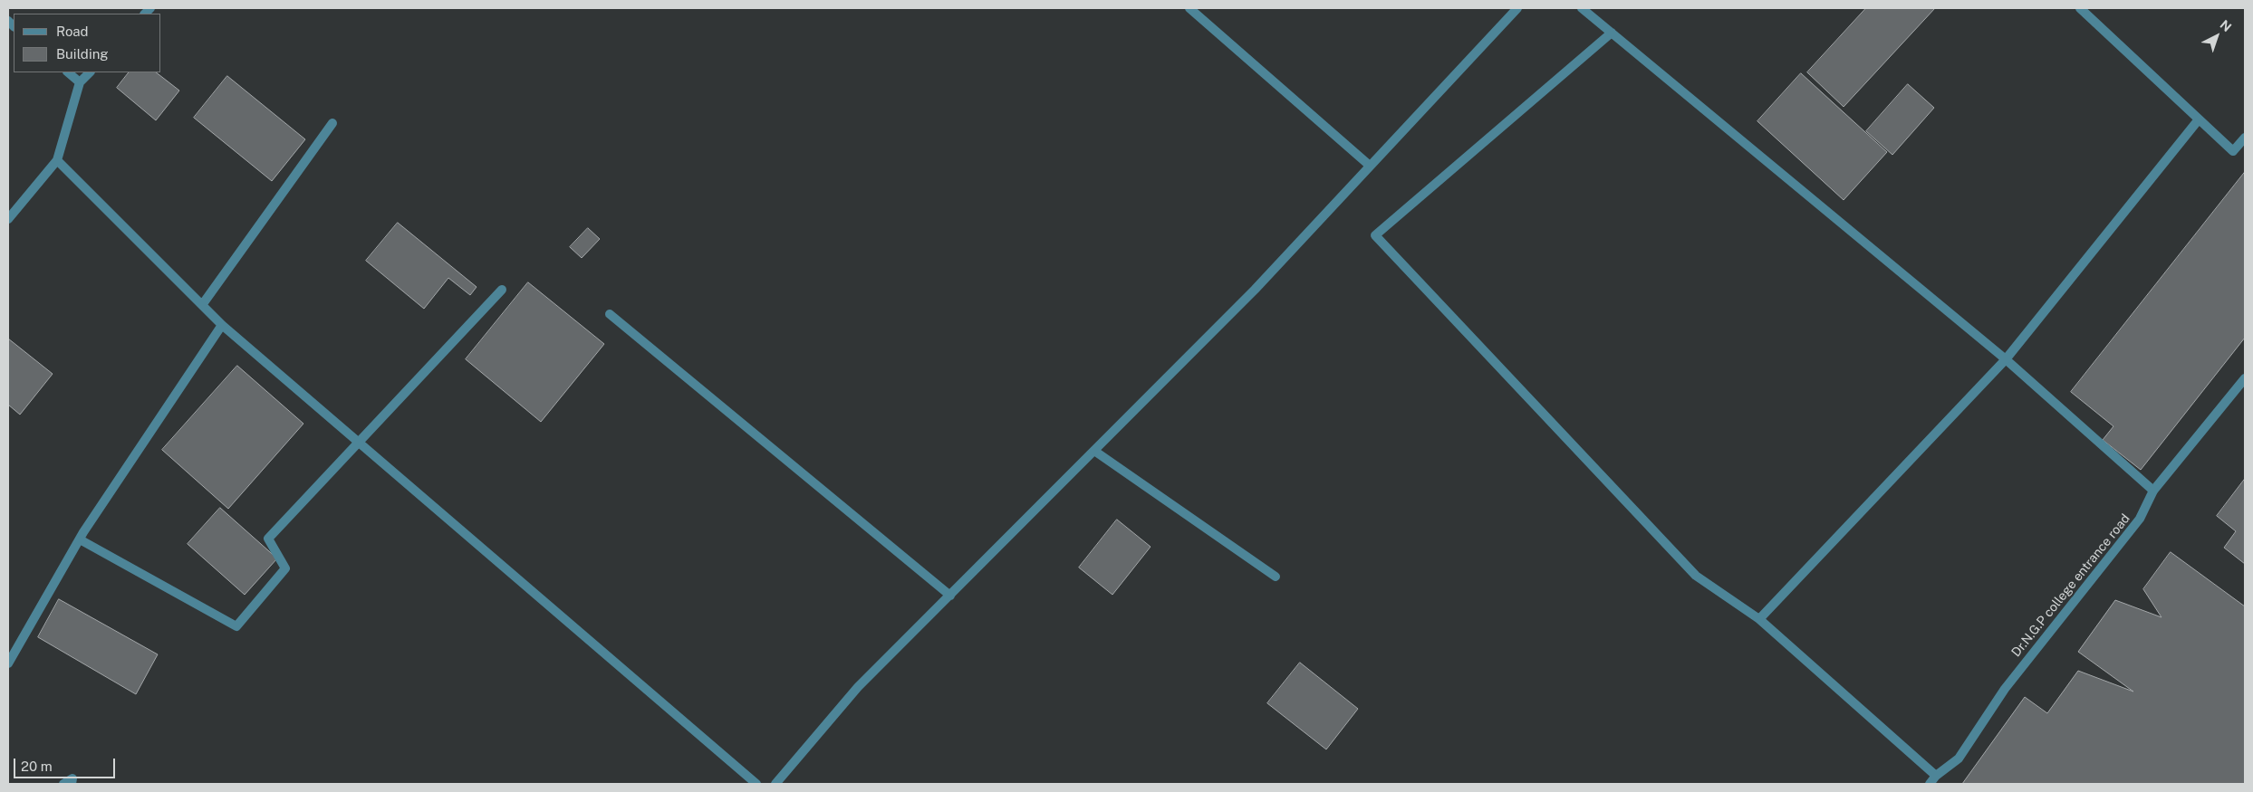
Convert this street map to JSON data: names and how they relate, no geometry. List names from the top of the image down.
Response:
{
  "streets": {
    "street": ["Dr.N.G.P college entrance road"]
  },
  "legend": ["Road", "Building"],
  "scale_bar": "20 m",
  "north": "top right"
}
